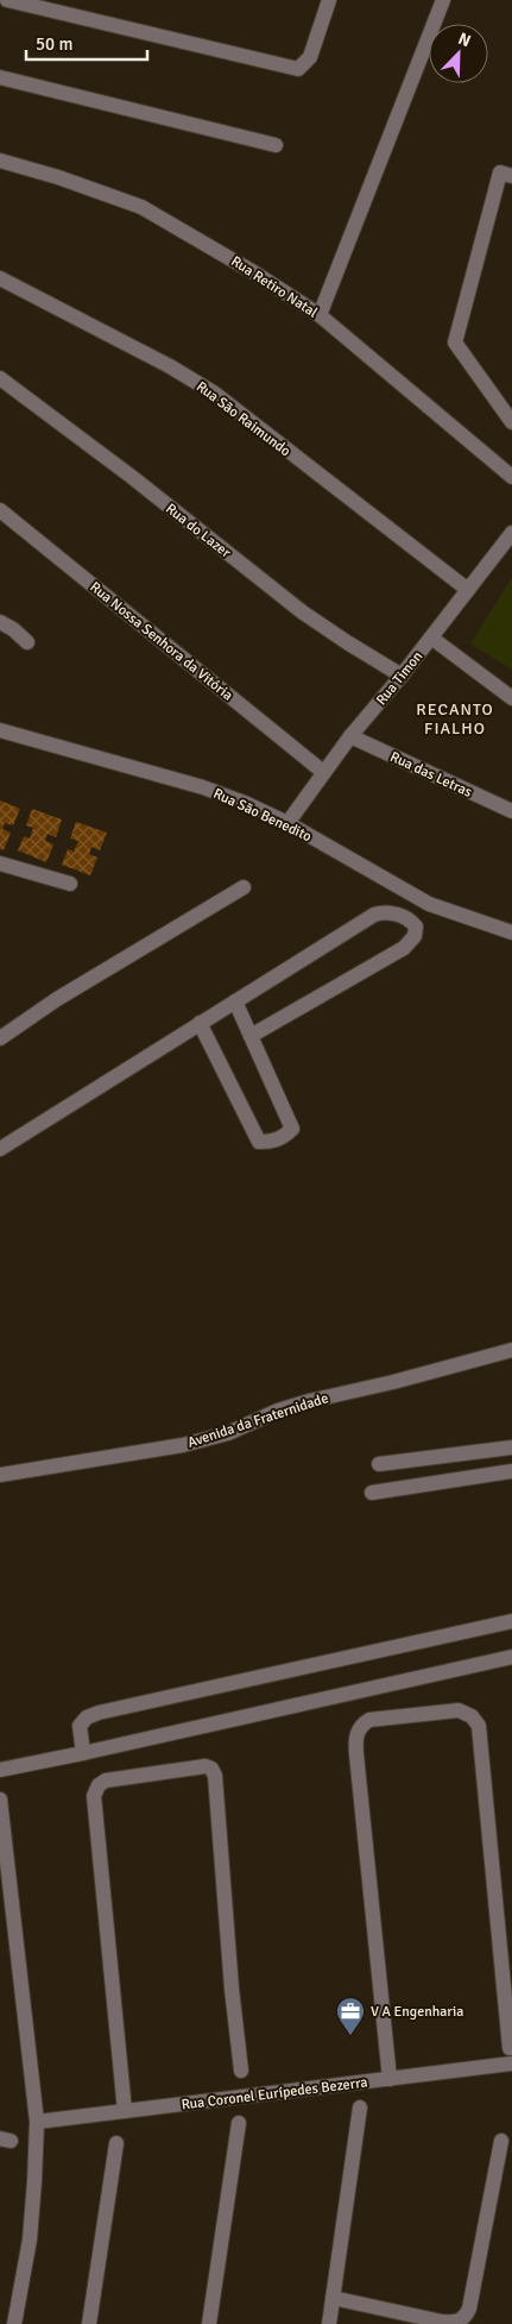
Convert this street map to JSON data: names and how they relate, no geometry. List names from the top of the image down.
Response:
{
  "streets": {
    "street": [
      "Rua Retiro Natal",
      "Rua São Raimundo",
      "Rua do Lazer",
      "Rua Nossa Senhora da Vitória",
      "Rua Timon",
      "Rua das Letras",
      "Rua São Benedito",
      "Avenida da Fraternidade",
      "Rua Coronel Eurípedes Bezerra"
    ]
  },
  "crossings": [
    ["Rua São Raimundo", "Rua Timon"],
    ["Rua do Lazer", "Rua Timon"],
    ["Rua Nossa Senhora da Vitória", "Rua Timon"],
    ["Rua Timon", "Rua das Letras"],
    ["Rua Timon", "Rua São Benedito"]
  ],
  "districts": ["RECANTO FIALHO"],
  "places": {
    "office": ["V A Engenharia"]
  },
  "scale_bar": "50 m",
  "north": "top right"
}
